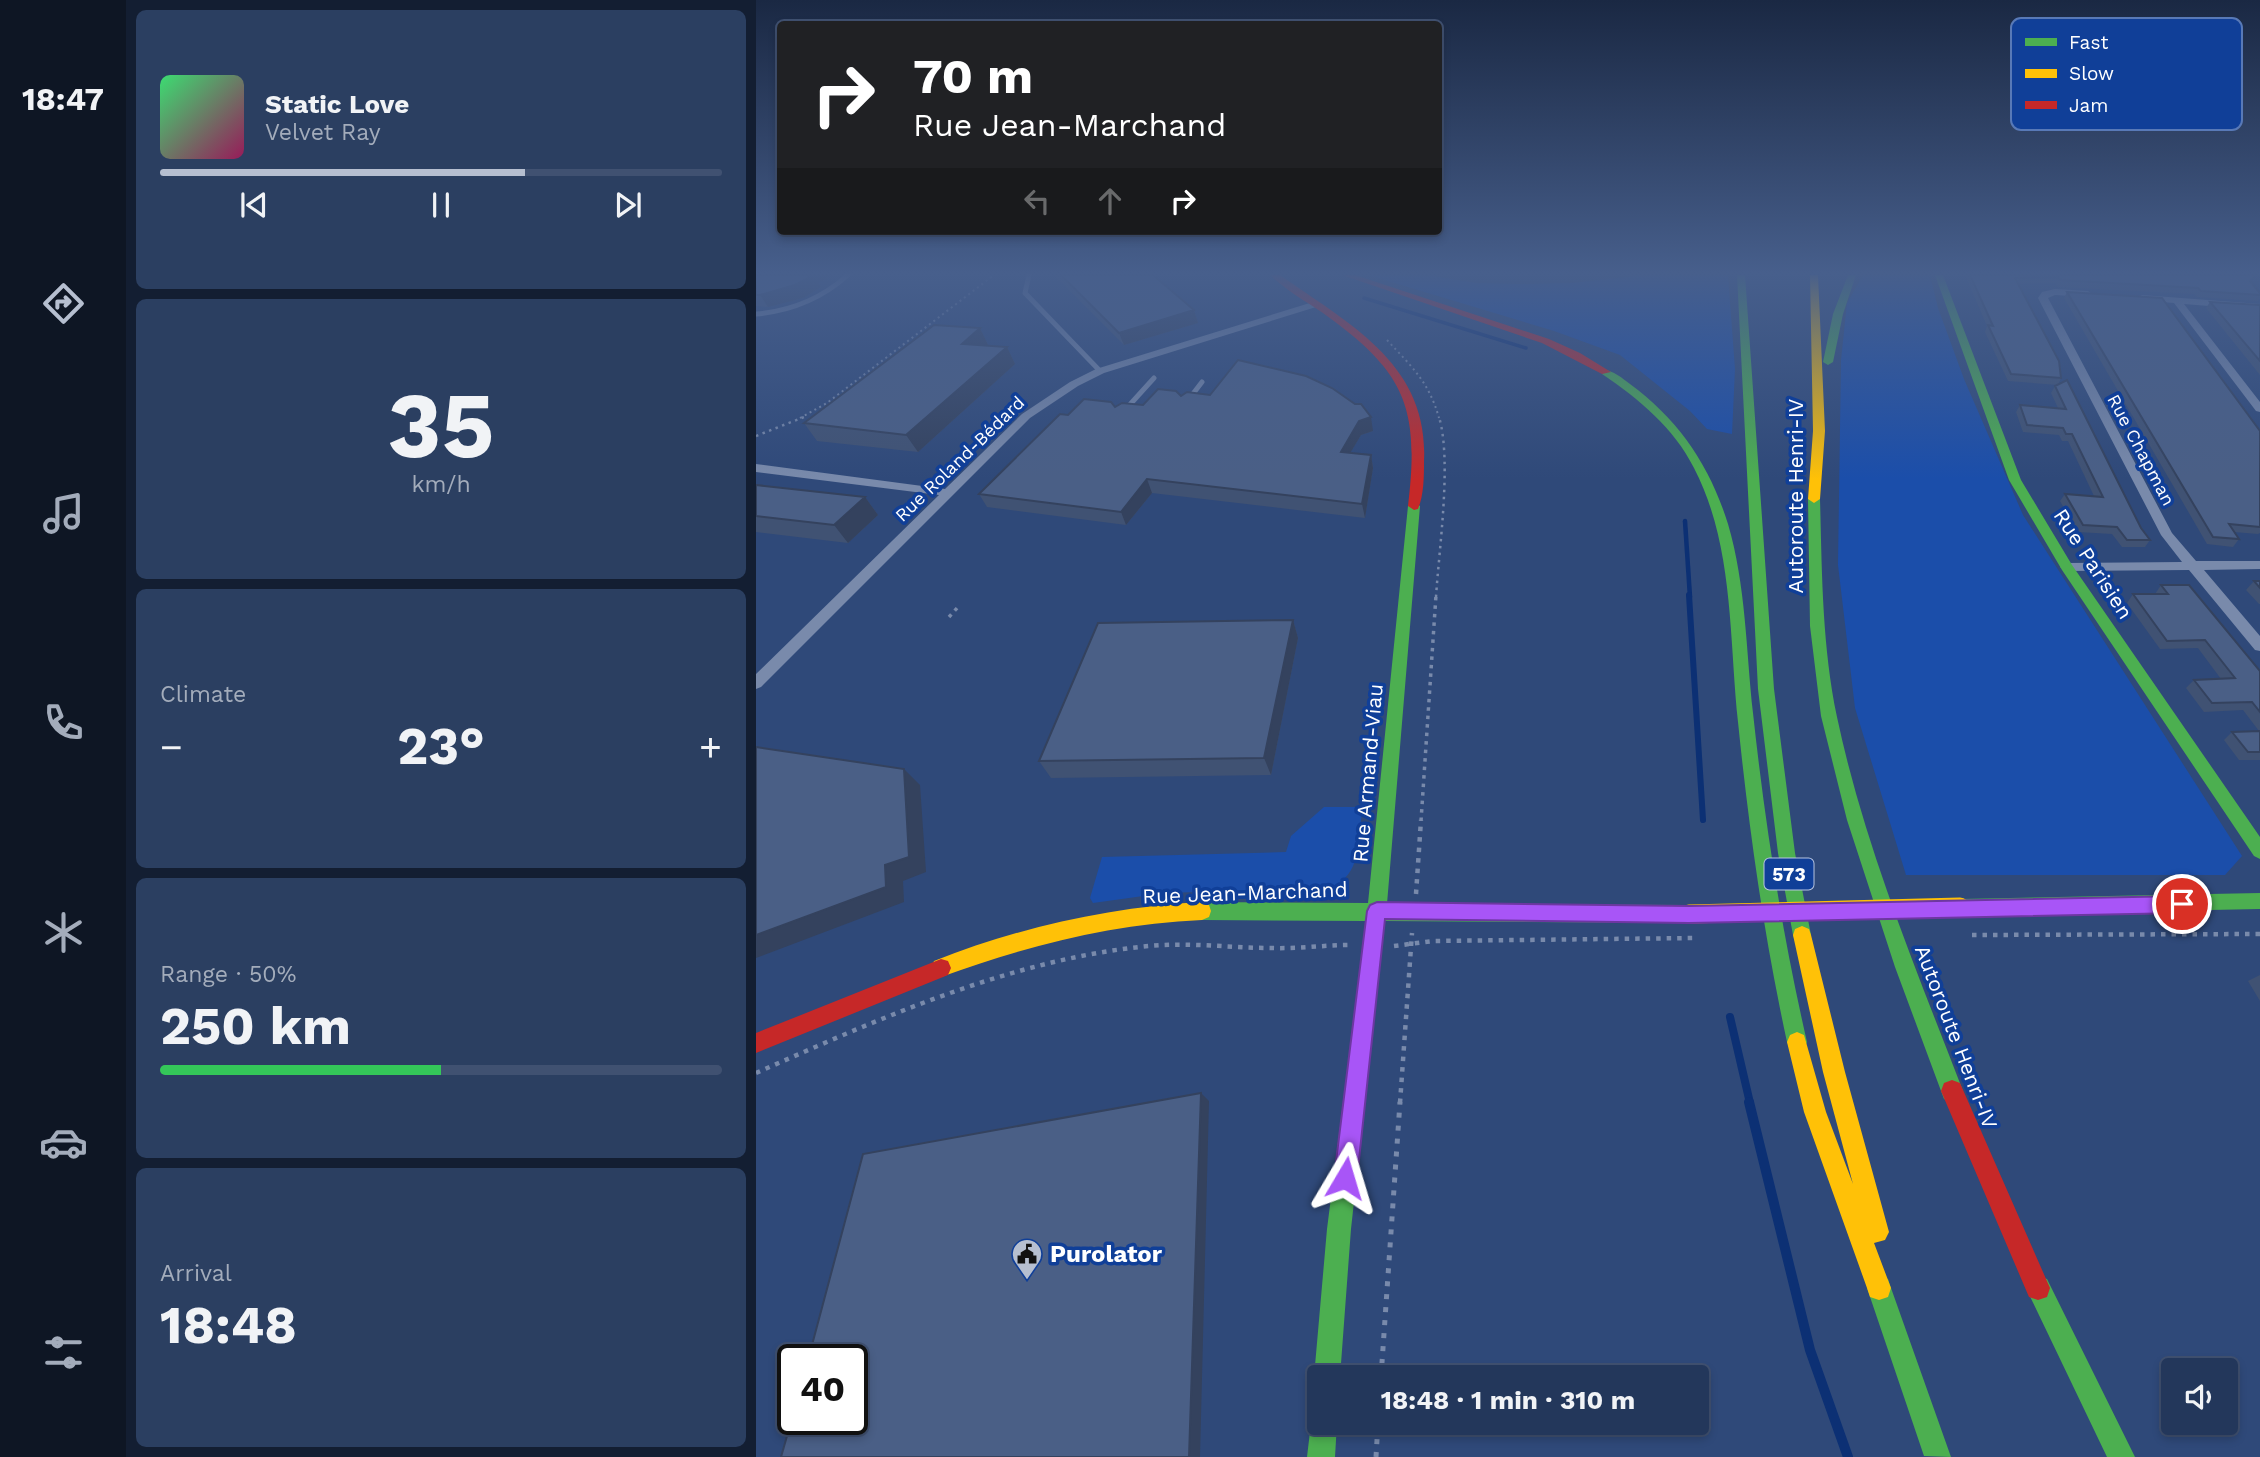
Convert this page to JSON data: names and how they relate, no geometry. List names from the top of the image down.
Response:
{
  "streets": {
    "main road": [
      "Autoroute Henri-IV",
      "Rue Parisien",
      "Rue Armand-Viau",
      "573",
      "Rue Jean-Marchand"
    ],
    "street": ["Rue Chapman", "Rue Roland-Bédard"]
  },
  "crossings": [
    ["Rue Armand-Viau", "Rue Jean-Marchand"]
  ],
  "places": {
    "public building": ["Purolator"]
  },
  "legend": ["Fast", "Slow", "Jam"],
  "page": {
    "tabs": "18:47",
    "turn": ["70 m", "Rue Jean-Marchand"],
    "song": ["Static Love", "Velvet Ray"],
    "tile": [
      ["35", "km/h"],
      "Climate",
      ["Range · 50%", "250 km"],
      ["Arrival", "18:48"]
    ],
    "heat": ["−", "23°", "+"],
    "limit": "40",
    "trip": "18:48 · 1 min · 310 m"
  }
}
